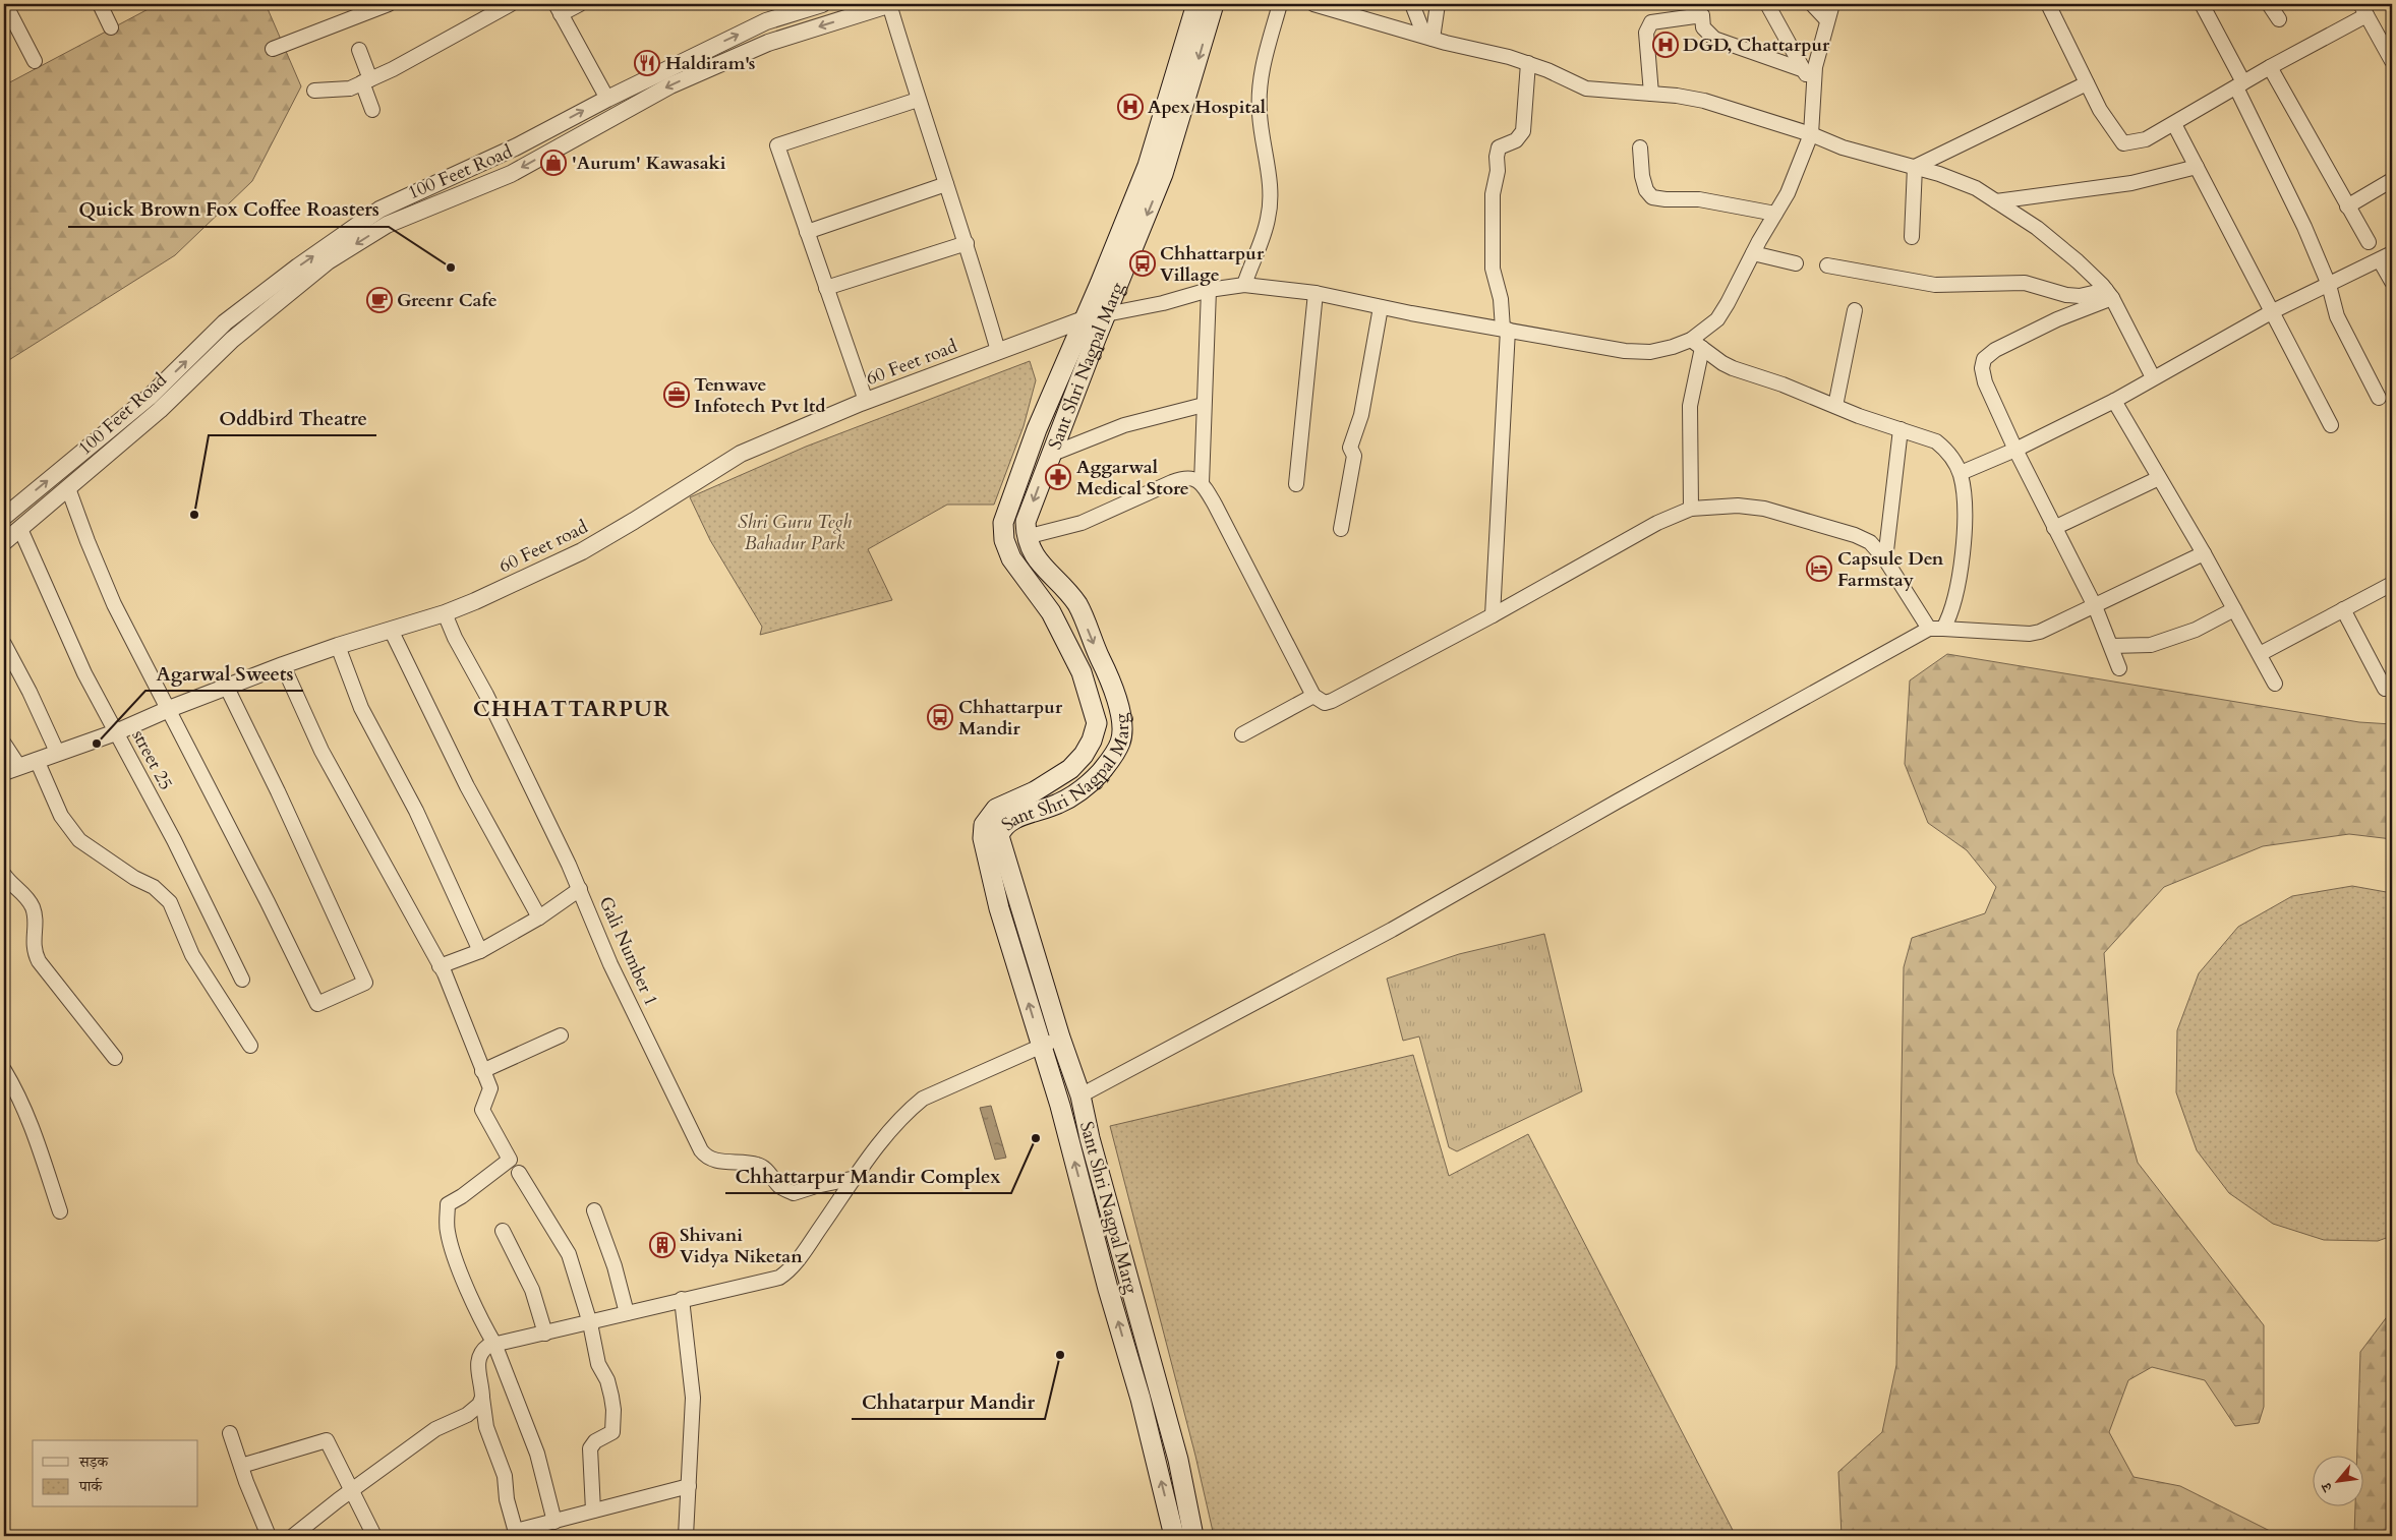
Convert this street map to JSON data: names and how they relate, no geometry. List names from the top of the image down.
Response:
{
  "streets": {
    "main road": ["Sant Shri Nagpal Marg"],
    "street": [
      "100 Feet Road",
      "60 Feet road",
      "street 25",
      "Gali Number 1"
    ]
  },
  "crossings": [
    ["100 Feet Road", "street 25"],
    ["60 Feet road", "Sant Shri Nagpal Marg"],
    ["60 Feet road", "street 25"],
    ["60 Feet road", "Gali Number 1"]
  ],
  "districts": ["CHHATTARPUR"],
  "parks": ["Shri Guru Tegh Bahadur Park"],
  "places": {
    "hospital": ["DGD, Chattarpur", "Apex Hospital"],
    "restaurant": ["Haldiram's"],
    "shop": ["'Aurum' Kawasaki"],
    "bus stop": ["Chhattarpur Village", "Chhattarpur Mandir"],
    "other": [
      "Quick Brown Fox Coffee Roasters",
      "Oddbird Theatre",
      "Agarwal Sweets",
      "Chhattarpur Mandir Complex",
      "Chhatarpur Mandir"
    ],
    "cafe": ["Greenr Cafe"],
    "office": ["Tenwave Infotech Pvt ltd"],
    "pharmacy": ["Aggarwal Medical Store"],
    "hotel": ["Capsule Den Farmstay"],
    "building": ["Shivani Vidya Niketan"]
  },
  "legend": ["सड़क", "पार्क"],
  "north": "bottom left"
}
